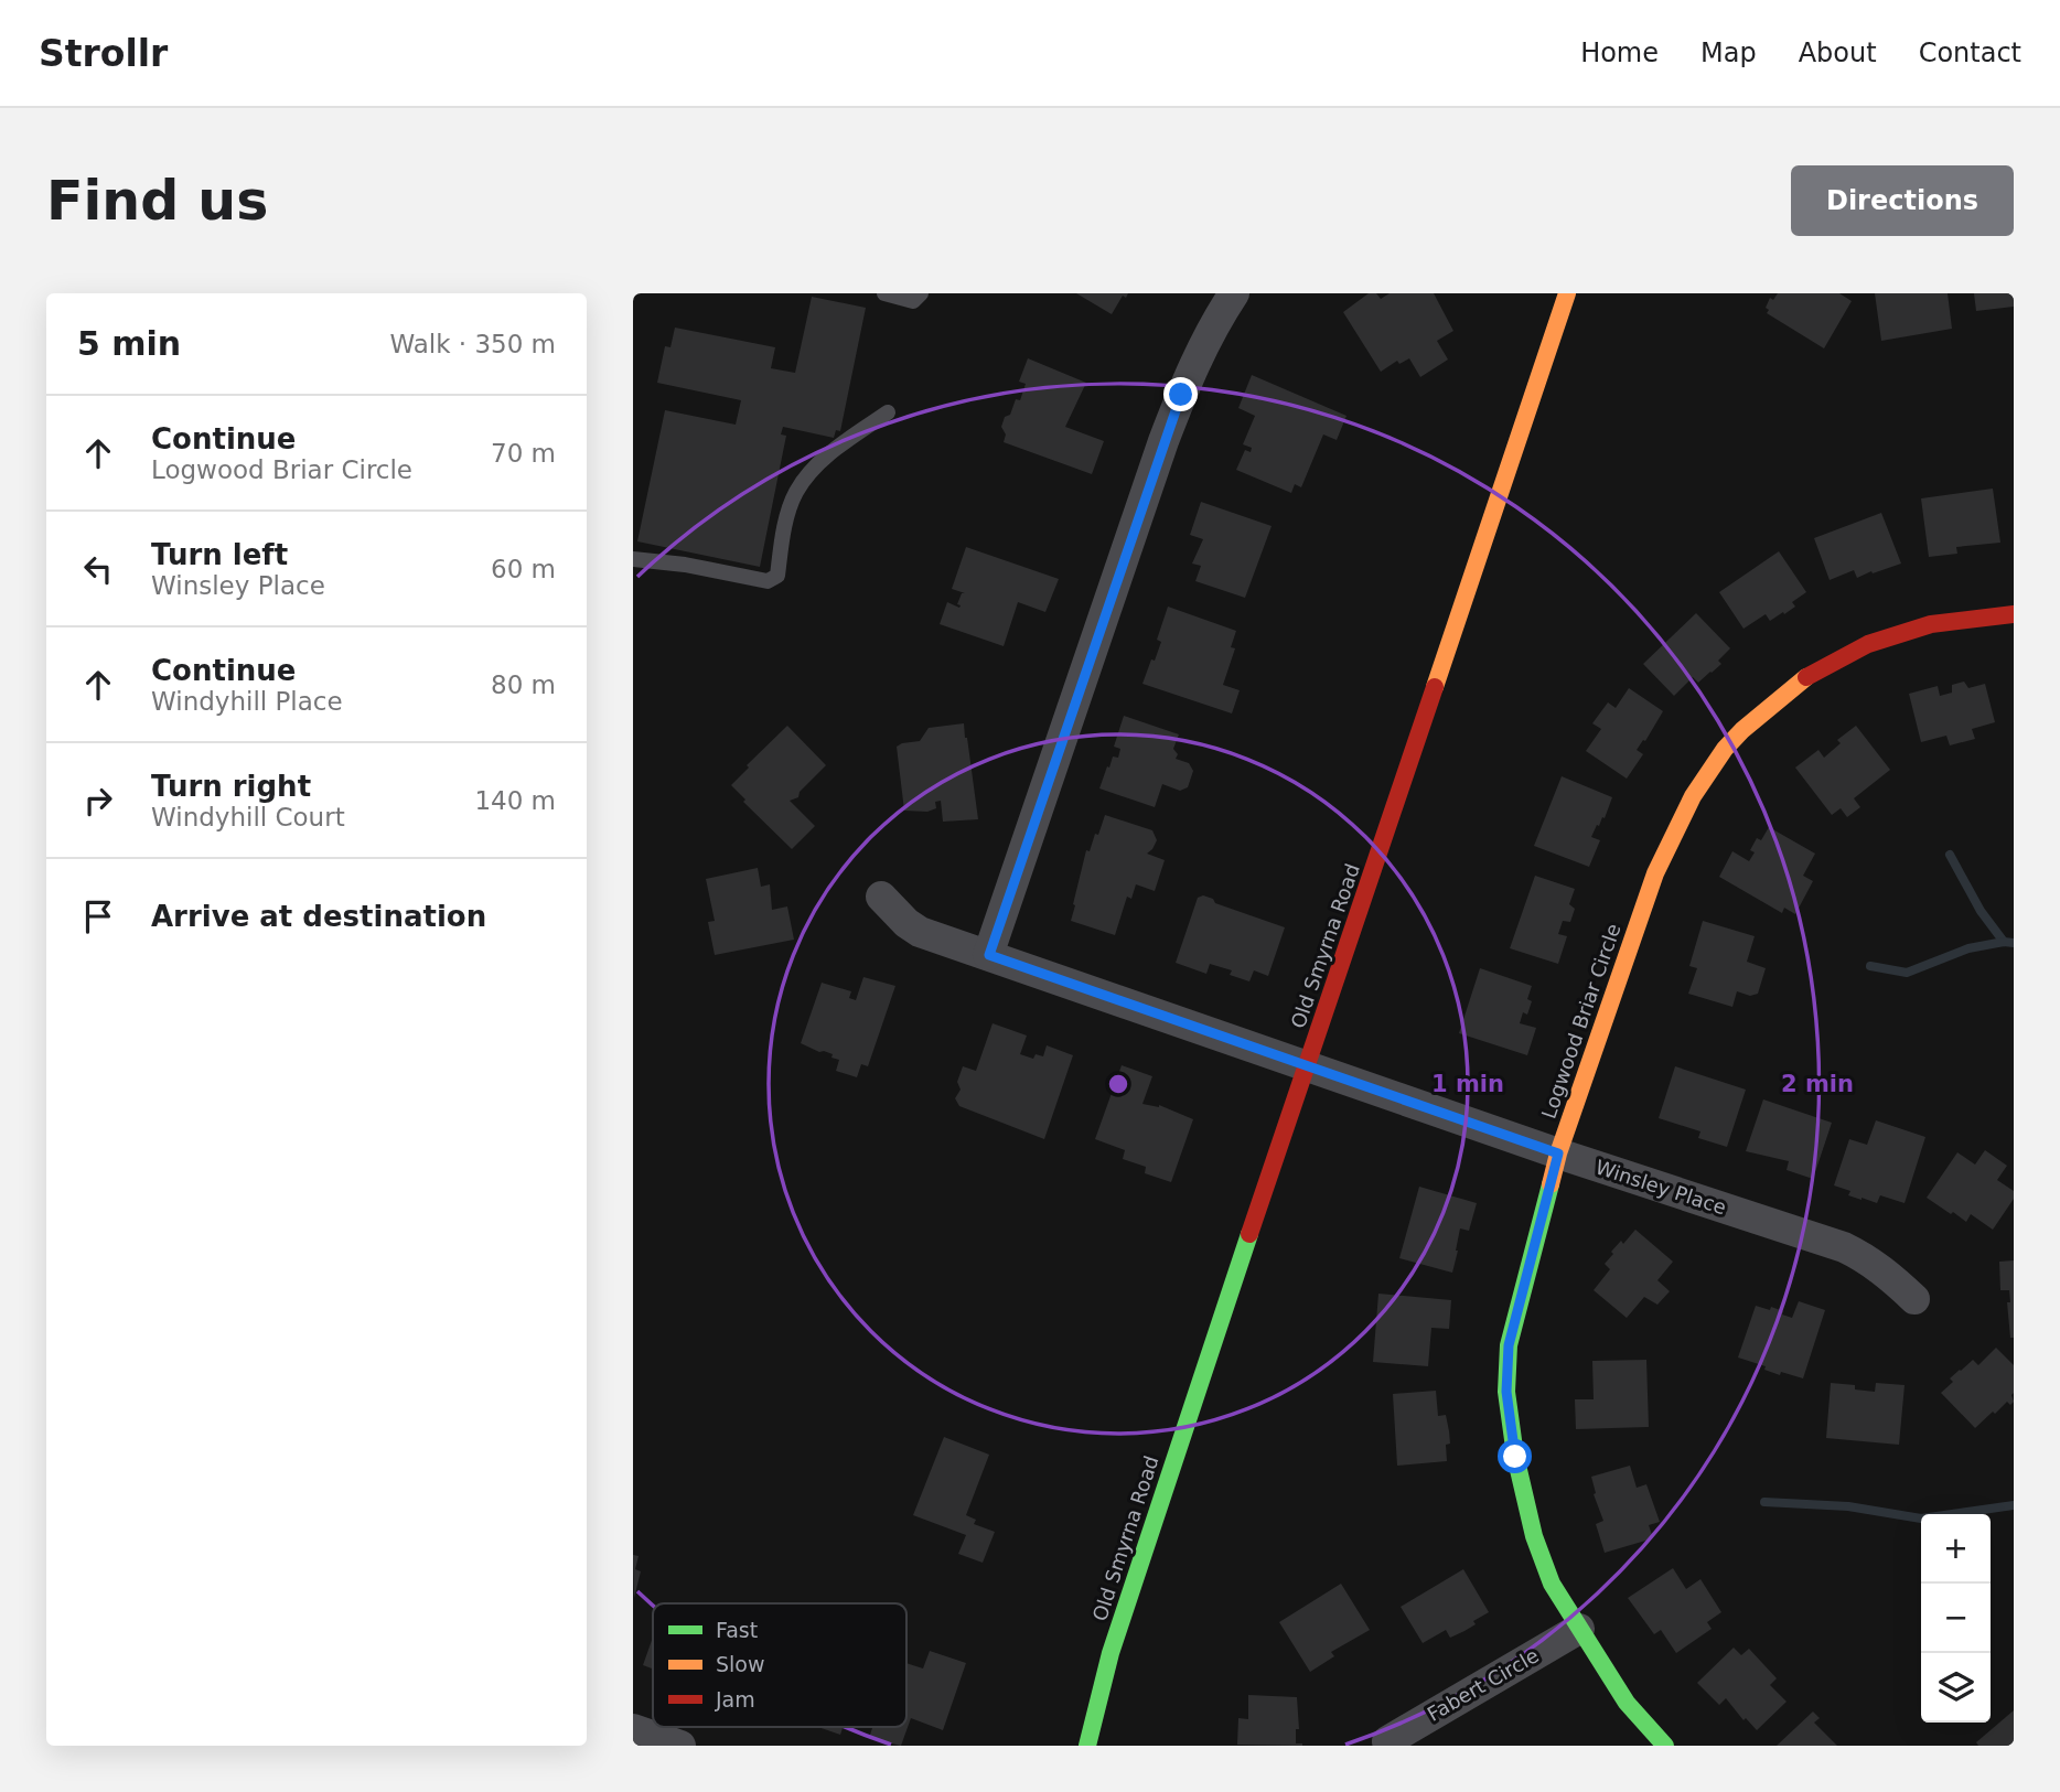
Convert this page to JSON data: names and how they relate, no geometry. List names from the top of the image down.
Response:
{
  "streets": {
    "street": [
      "Old Smyrna Road",
      "Logwood Briar Circle",
      "Winsley Place",
      "Fabert Circle"
    ]
  },
  "crossings": [
    ["Old Smyrna Road", "Winsley Place"],
    ["Logwood Briar Circle", "Winsley Place"],
    ["Logwood Briar Circle", "Fabert Circle"]
  ],
  "legend": ["Fast", "Slow", "Jam"],
  "page": {
    "header": "Strollr",
    "nav": [
      "Home",
      "Map",
      "About",
      "Contact"
    ],
    "buttons": "Directions",
    "title": "Find us",
    "heading": ["5 min", "Walk · 350 m"],
    "list": [
      ["Continue", "Logwood Briar Circle", "70 m"],
      ["Turn left", "Winsley Place", "60 m"],
      ["Continue", "Windyhill Place", "80 m"],
      ["Turn right", "Windyhill Court", "140 m"],
      "Arrive at destination"
    ],
    "map_buttons": ["+", "−"]
  },
  "rings": ["1 min", "2 min"]
}
